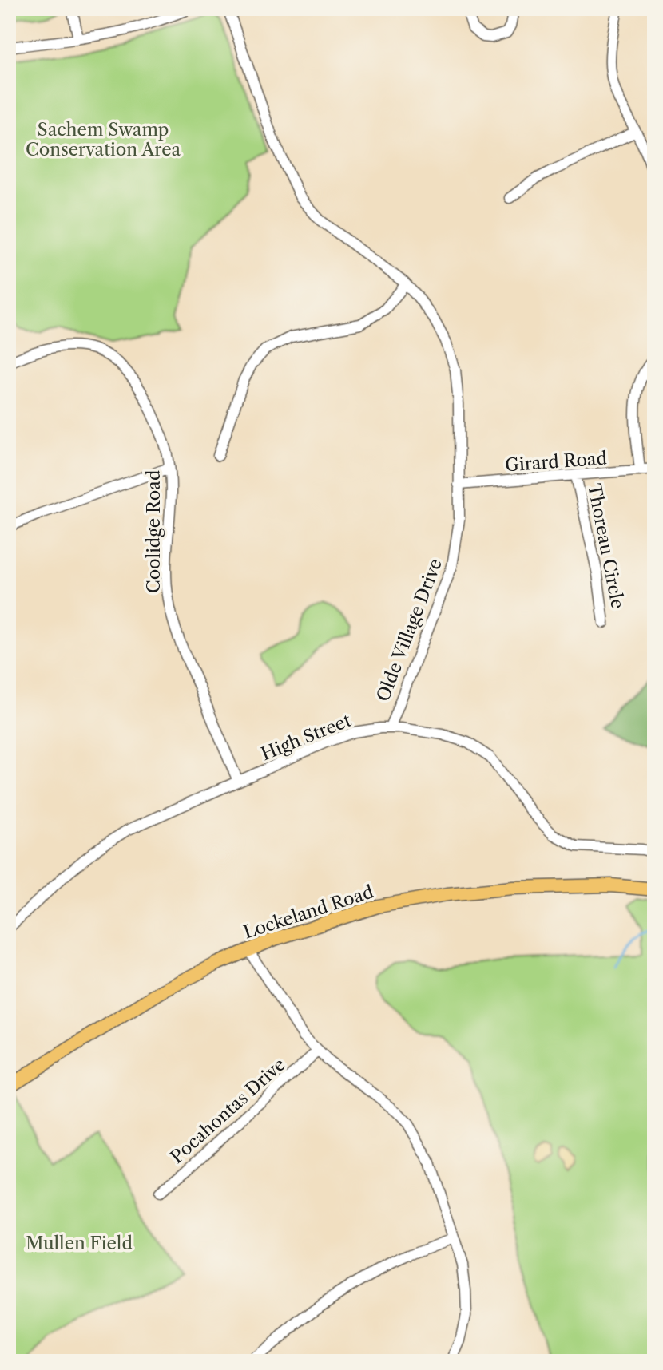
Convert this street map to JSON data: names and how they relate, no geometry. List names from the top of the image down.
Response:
{
  "streets": {
    "main road": ["Lockeland Road"],
    "street": [
      "Girard Road",
      "Coolidge Road",
      "Thoreau Circle",
      "Olde Village Drive",
      "High Street",
      "Pocahontas Drive"
    ]
  },
  "crossings": [
    ["Girard Road", "Thoreau Circle"],
    ["Girard Road", "Olde Village Drive"],
    ["Coolidge Road", "High Street"],
    ["Olde Village Drive", "High Street"]
  ],
  "parks": ["Sachem Swamp Conservation Area", "Mullen Field"]
}
